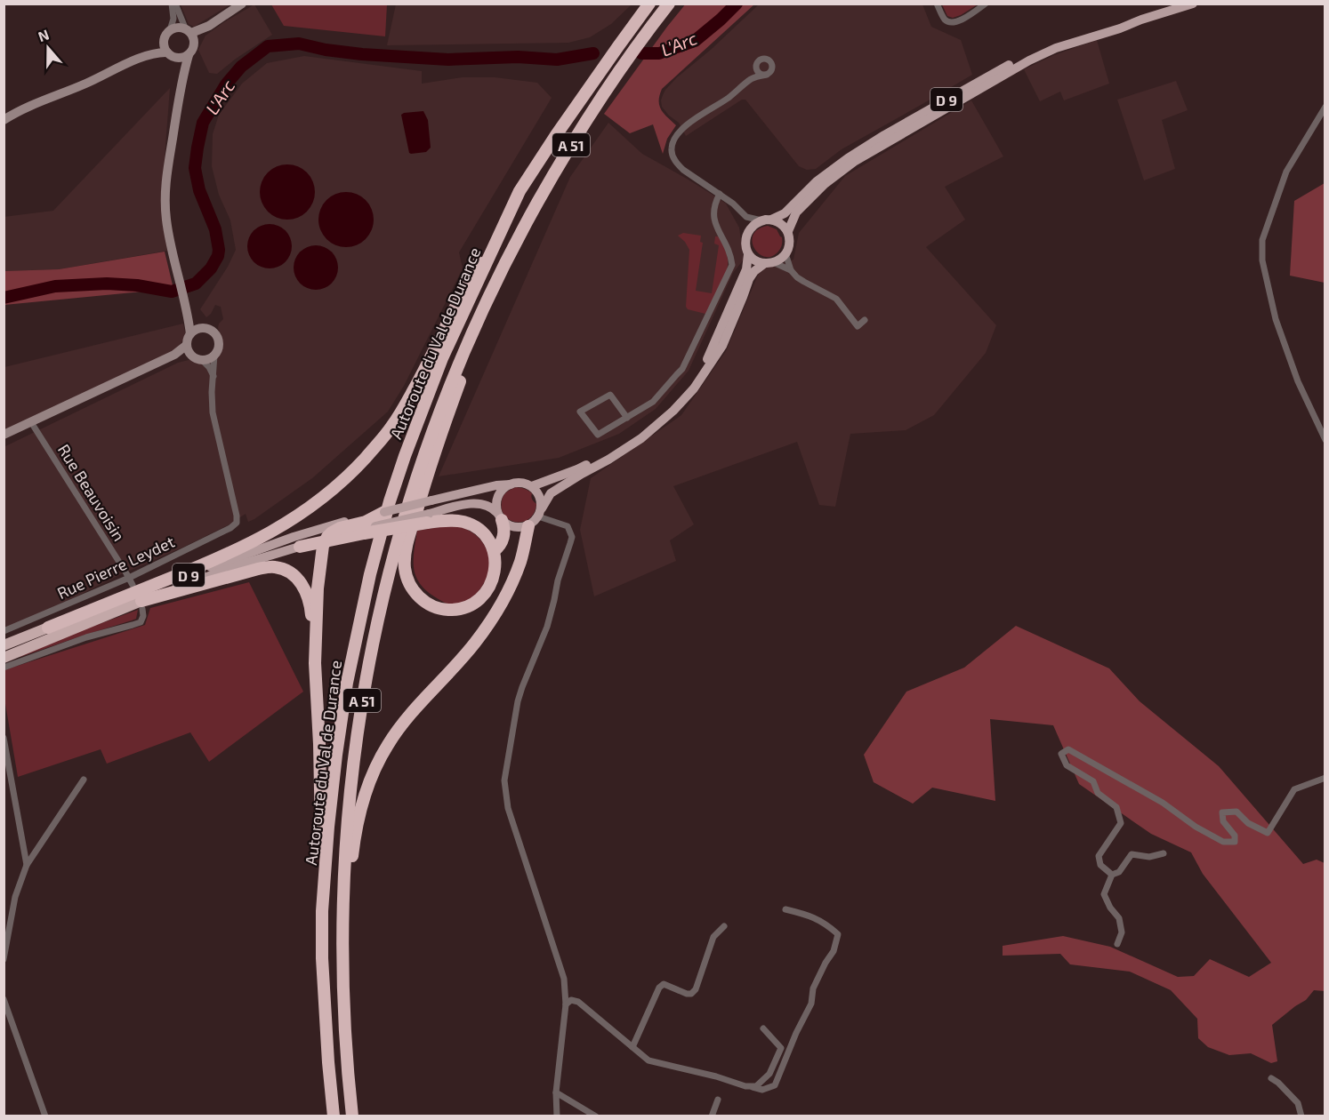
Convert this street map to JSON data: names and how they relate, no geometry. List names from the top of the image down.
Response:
{
  "streets": {
    "highway": ["D 9", "A 51", "Autoroute du Val de Durance"],
    "street": ["Rue Beauvoisin", "Rue Pierre Leydet"]
  },
  "crossings": [
    ["Rue Beauvoisin", "Rue Pierre Leydet"]
  ],
  "water": ["L'Arc"],
  "north": "top"
}
